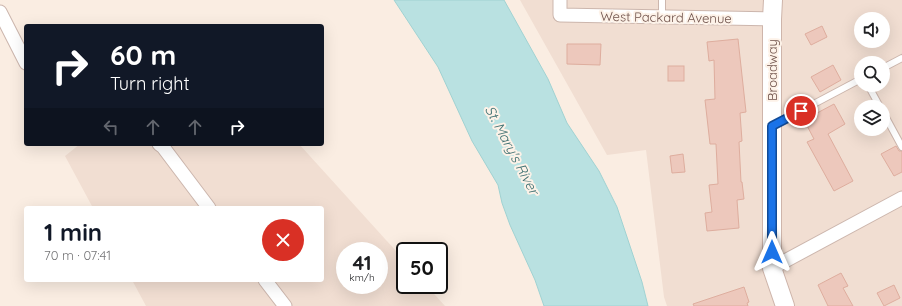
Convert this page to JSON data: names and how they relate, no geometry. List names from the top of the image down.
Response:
{
  "streets": {
    "main road": ["Broadway"],
    "street": ["West Packard Avenue"]
  },
  "crossings": [
    ["West Packard Avenue", "Broadway"]
  ],
  "water": ["St. Mary's River"],
  "page": {
    "turn": ["60 m", "Turn right"],
    "heading": ["1 min", "70 m · 07:41"],
    "speed": "41 km/h",
    "limit": "50"
  }
}
